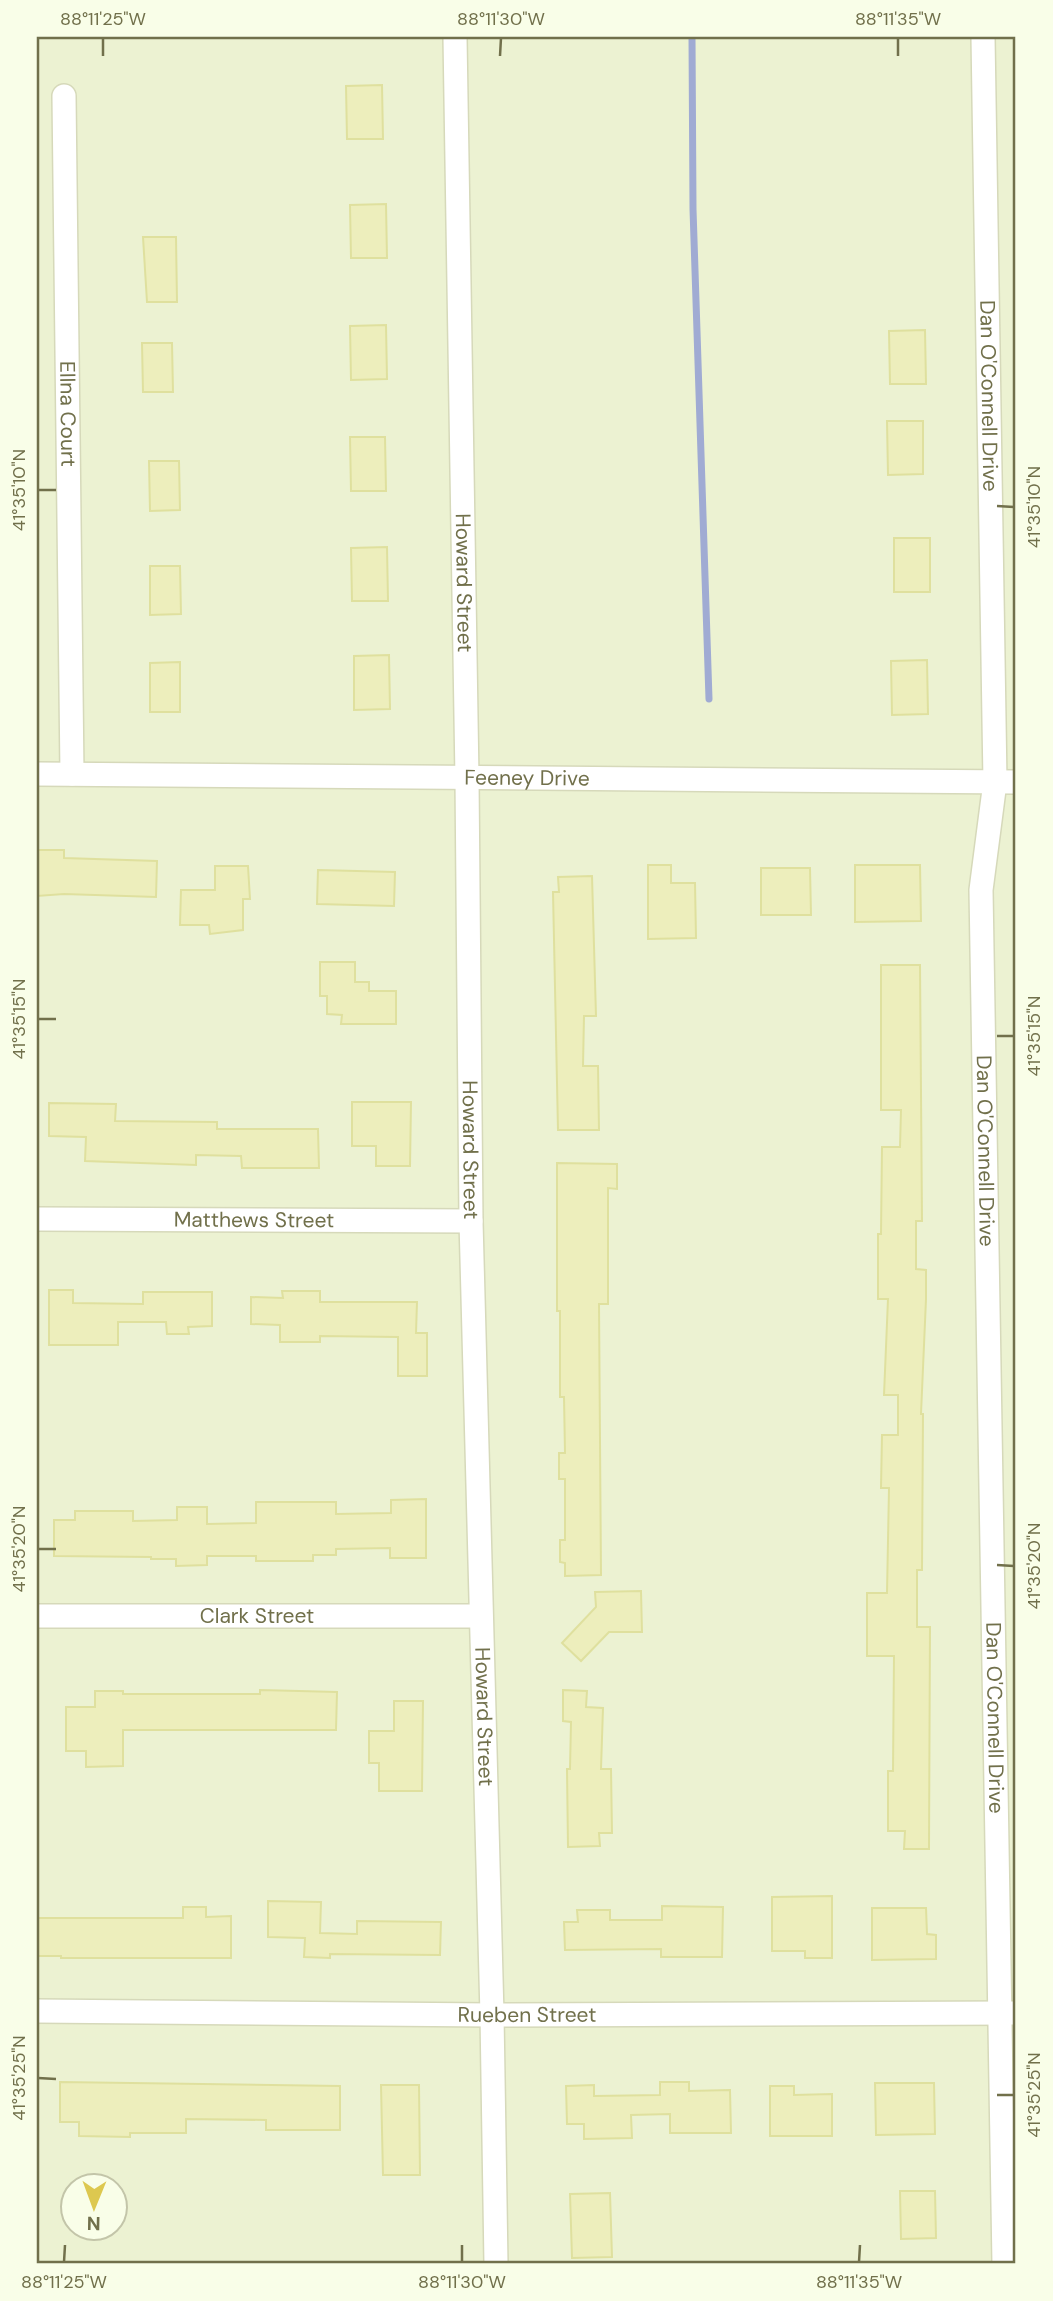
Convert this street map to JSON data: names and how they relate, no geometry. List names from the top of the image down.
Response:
{
  "streets": {
    "street": [
      "Dan O'Connell Drive",
      "Ellna Court",
      "Howard Street",
      "Feeney Drive",
      "Matthews Street",
      "Clark Street",
      "Rueben Street"
    ]
  },
  "crossings": [
    ["Dan O'Connell Drive", "Feeney Drive"],
    ["Dan O'Connell Drive", "Rueben Street"],
    ["Ellna Court", "Feeney Drive"],
    ["Howard Street", "Feeney Drive"],
    ["Howard Street", "Matthews Street"],
    ["Howard Street", "Clark Street"],
    ["Howard Street", "Rueben Street"]
  ],
  "north": "bottom",
  "coordinates": [
    "88°11'25\"W",
    "88°11'30\"W",
    "88°11'35\"W",
    "41°35'10\"N",
    "41°35'15\"N",
    "41°35'20\"N",
    "41°35'25\"N"
  ]
}
